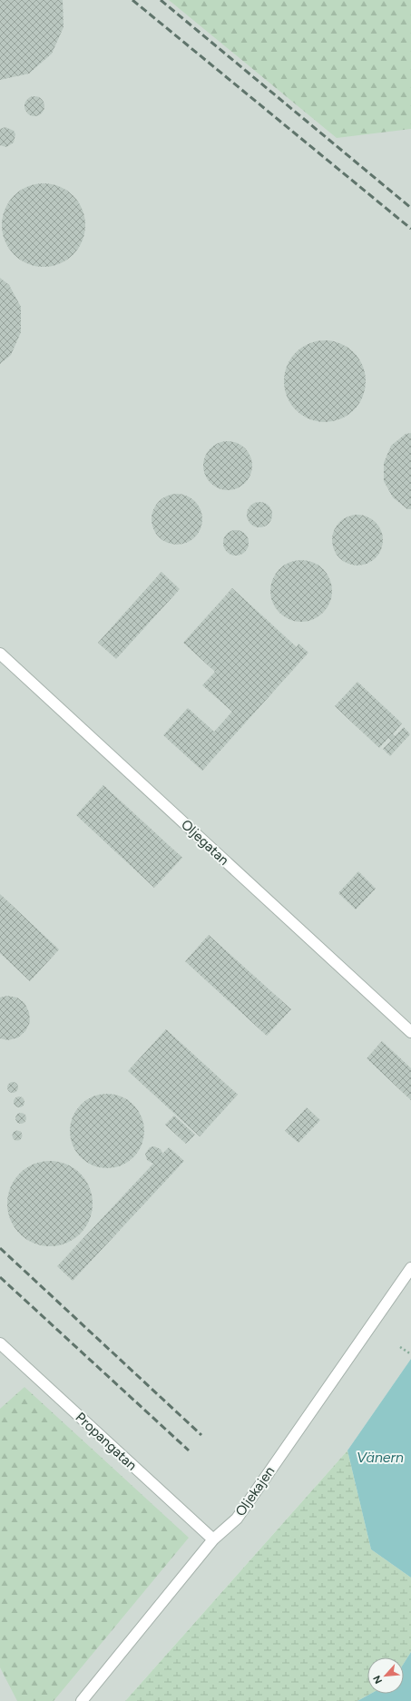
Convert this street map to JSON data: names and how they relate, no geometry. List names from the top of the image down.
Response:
{
  "streets": {
    "lane": ["Oljegatan", "Propangatan", "Oljekajen"]
  },
  "crossings": [
    ["Propangatan", "Oljekajen"]
  ],
  "water": ["Vänern"],
  "north": "bottom left"
}
